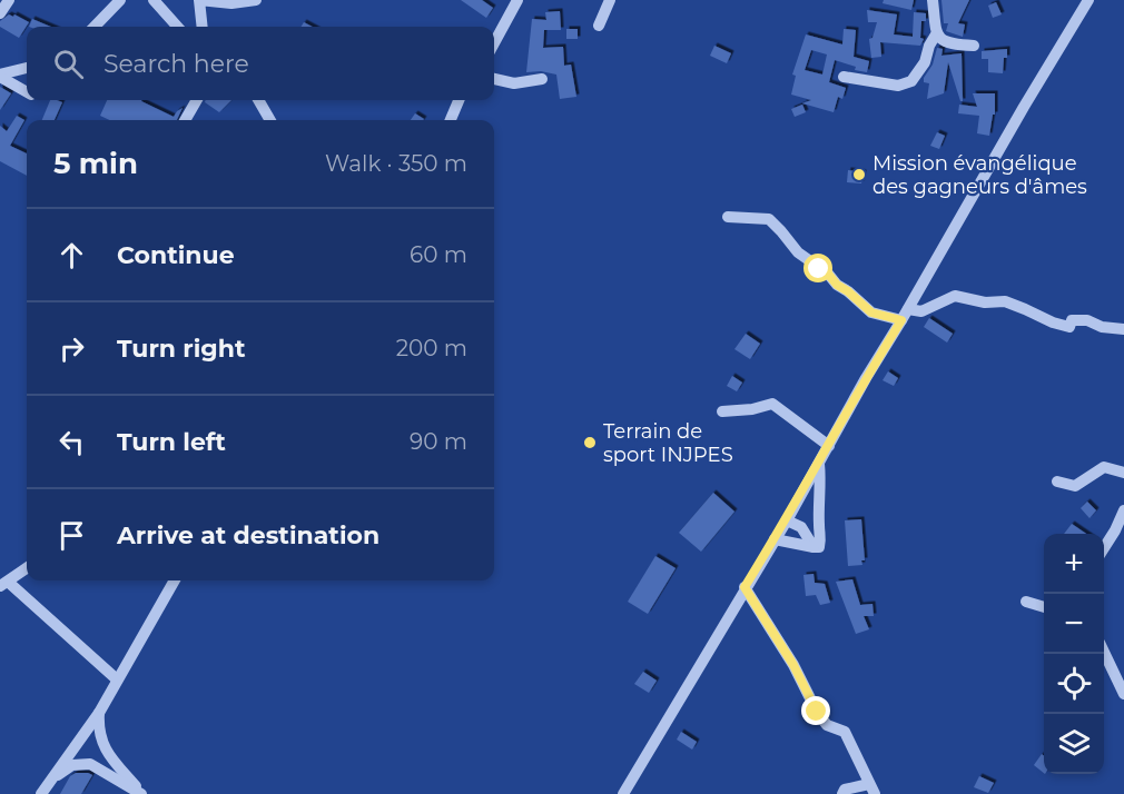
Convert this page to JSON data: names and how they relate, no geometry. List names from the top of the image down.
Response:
{
  "places": ["Mission évangélique des gagneurs d'âmes", "Terrain de sport INJPES"],
  "page": {
    "search": "Search here",
    "heading": ["5 min", "Walk · 350 m"],
    "list": [
      ["Continue", "60 m"],
      ["Turn right", "200 m"],
      ["Turn left", "90 m"],
      "Arrive at destination"
    ],
    "map_buttons": ["+", "−"]
  }
}
